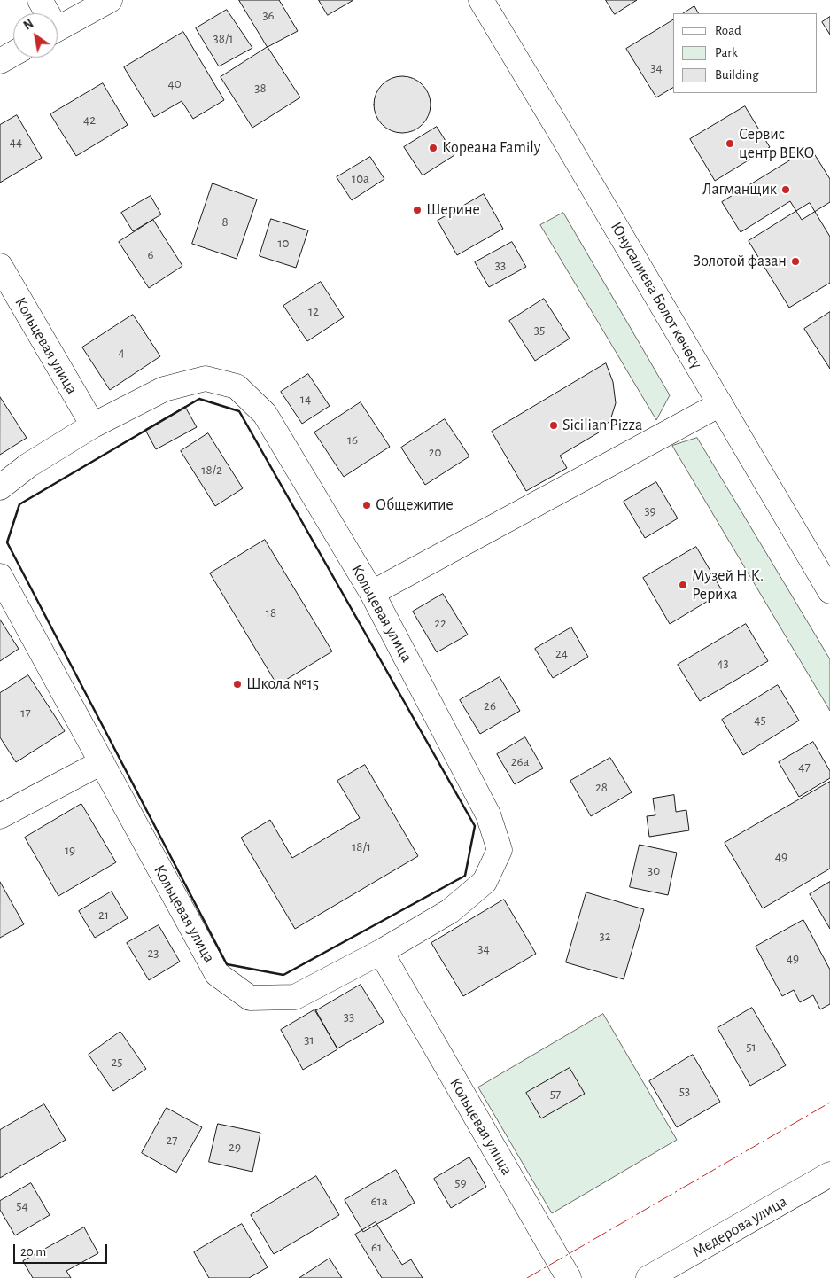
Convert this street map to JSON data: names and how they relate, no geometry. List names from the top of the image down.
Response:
{
  "streets": {
    "street": ["Юнусалиева Болот көчөсү", "Кольцевая улица", "Медерова улица"]
  },
  "places": [
    "Сервис центр BEKO",
    "Кореана Family",
    "Лагманщик",
    "Шерине",
    "Золотой фазан",
    "Sicilian Pizza",
    "Общежитие",
    "Музей Н.К. Рериха",
    "Школа №15"
  ],
  "house_numbers": [
    "36",
    "38/1",
    "34",
    "40",
    "38",
    "42",
    "44",
    "10а",
    "8",
    "10",
    "6",
    "33",
    "12",
    "35",
    "4",
    "14",
    "16",
    "20",
    "18/2",
    "39",
    "18",
    "22",
    "24",
    "43",
    "26",
    "17",
    "45",
    "26а",
    "47",
    "28",
    "18/1",
    "19",
    "49",
    "30",
    "21",
    "32",
    "34",
    "23",
    "49",
    "33",
    "31",
    "51",
    "25",
    "53",
    "57",
    "27",
    "29",
    "59",
    "61a",
    "54",
    "61"
  ],
  "legend": ["Road", "Park", "Building"],
  "scale_bar": "20 m",
  "north": "top left"
}
